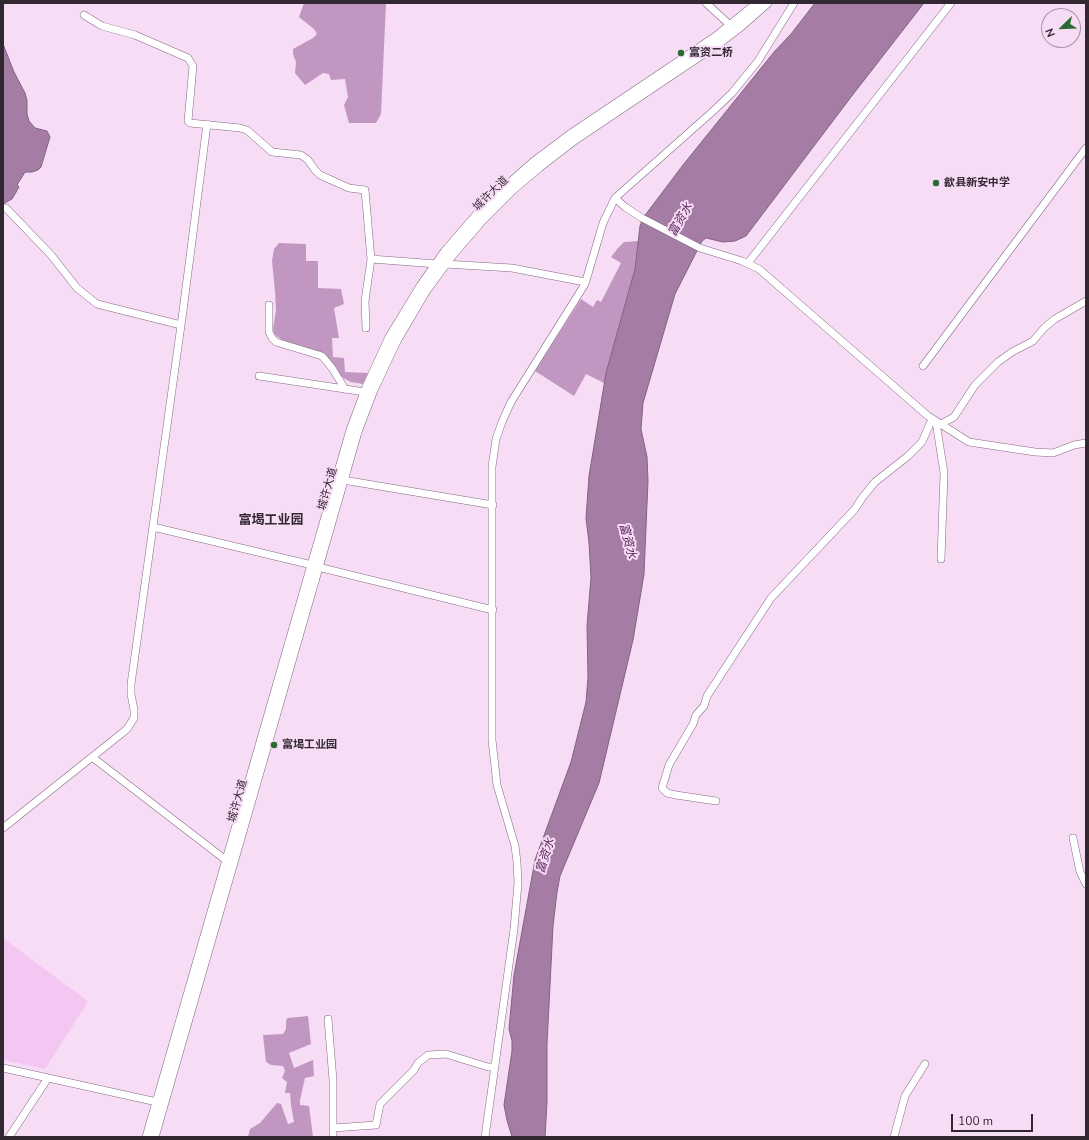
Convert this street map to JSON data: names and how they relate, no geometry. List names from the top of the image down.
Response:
{
  "streets": {
    "main road": ["城许大道"]
  },
  "districts": ["富堨工业园"],
  "water": ["富资水"],
  "places": ["富资二桥", "歙县新安中学", "富堨工业园"],
  "scale_bar": "100 m",
  "north": "bottom left"
}
